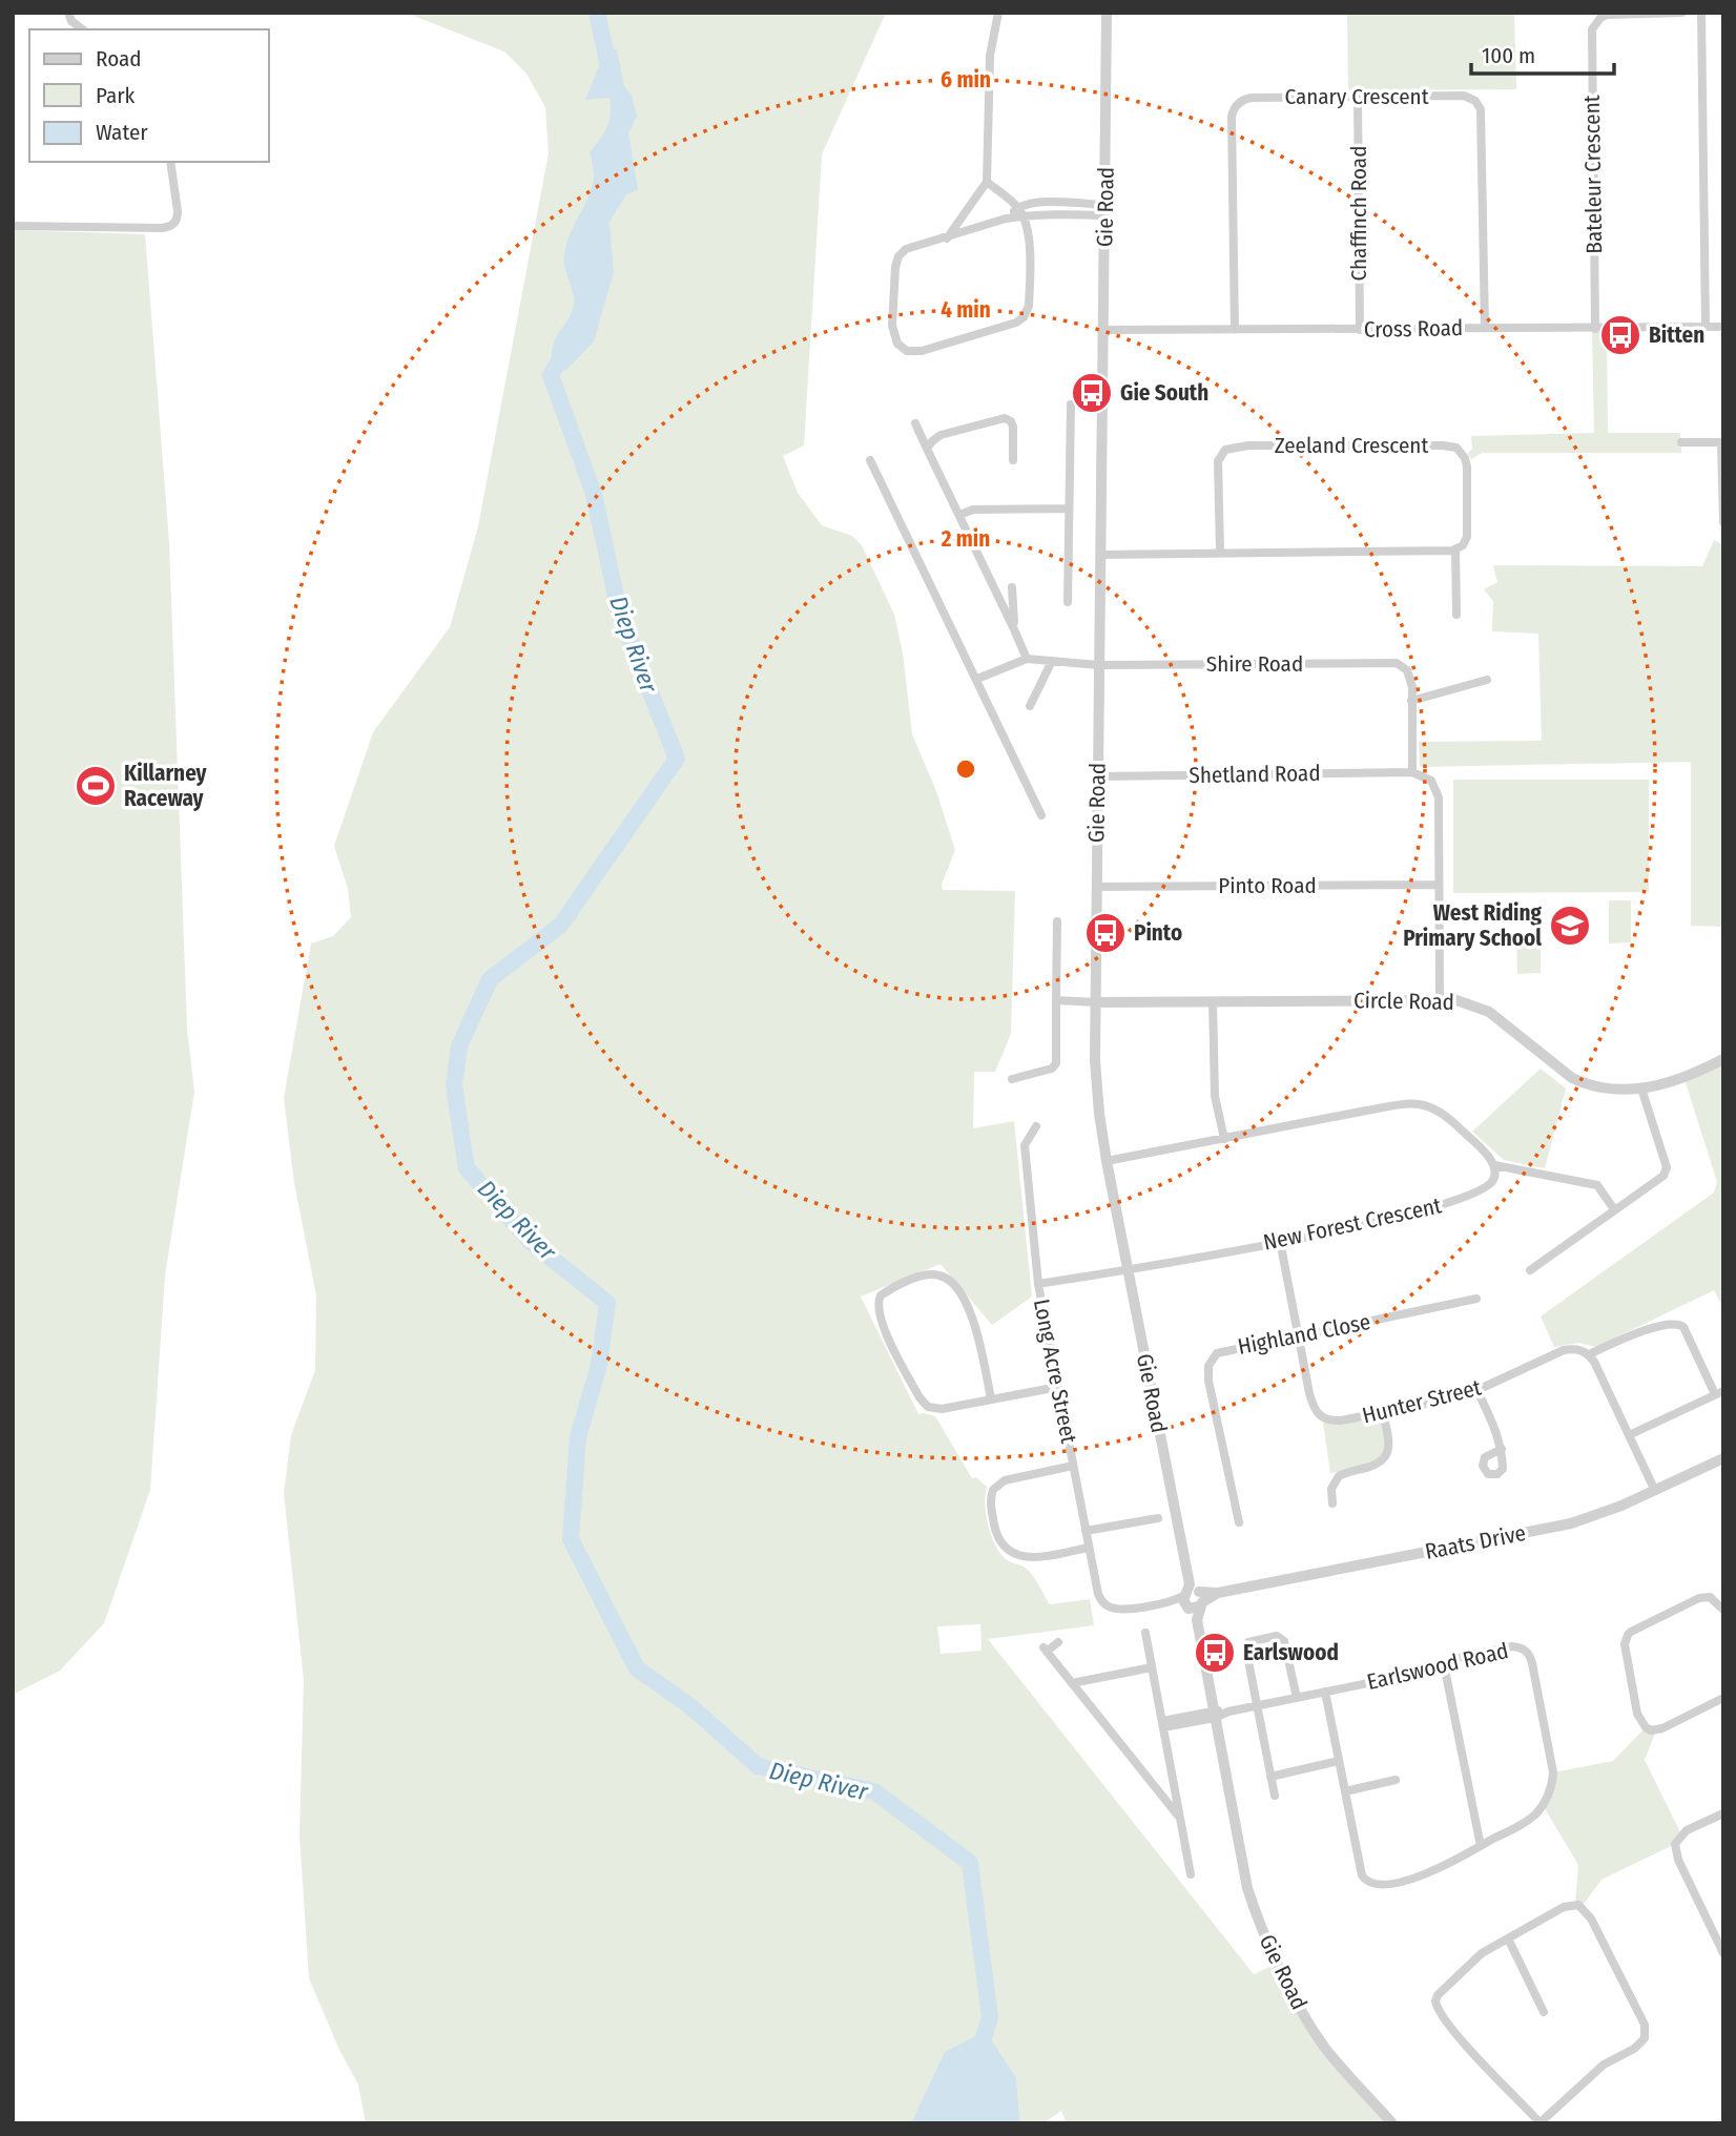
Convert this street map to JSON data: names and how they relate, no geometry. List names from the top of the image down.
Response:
{
  "streets": {
    "street": [
      "Canary Crescent",
      "Bateleur Crescent",
      "Gie Road",
      "Chaffinch Road",
      "Cross Road",
      "Zeeland Crescent",
      "Shire Road",
      "Shetland Road",
      "Pinto Road",
      "Circle Road",
      "New Forest Crescent",
      "Highland Close",
      "Long Acre Street",
      "Hunter Street",
      "Raats Drive",
      "Earlswood Road"
    ]
  },
  "crossings": [
    ["Canary Crescent", "Chaffinch Road"],
    ["Canary Crescent", "Cross Road"],
    ["Bateleur Crescent", "Cross Road"],
    ["Gie Road", "Cross Road"],
    ["Gie Road", "Shire Road"],
    ["Gie Road", "Shetland Road"],
    ["Gie Road", "Pinto Road"],
    ["Gie Road", "Circle Road"],
    ["Gie Road", "New Forest Crescent"],
    ["Gie Road", "Long Acre Street"],
    ["Gie Road", "Raats Drive"],
    ["Gie Road", "Earlswood Road"],
    ["Chaffinch Road", "Cross Road"],
    ["New Forest Crescent", "Long Acre Street"],
    ["New Forest Crescent", "Hunter Street"],
    ["Highland Close", "Hunter Street"],
    ["Long Acre Street", "Raats Drive"]
  ],
  "water": ["Diep River"],
  "places": {
    "bus stop": [
      "Bitten",
      "Gie South",
      "Pinto",
      "Earlswood"
    ],
    "sports": ["Killarney Raceway"],
    "school or university": ["West Riding Primary School"]
  },
  "legend": ["Road", "Park", "Water"],
  "scale_bar": "100 m",
  "rings": ["6 min", "4 min", "2 min"]
}
